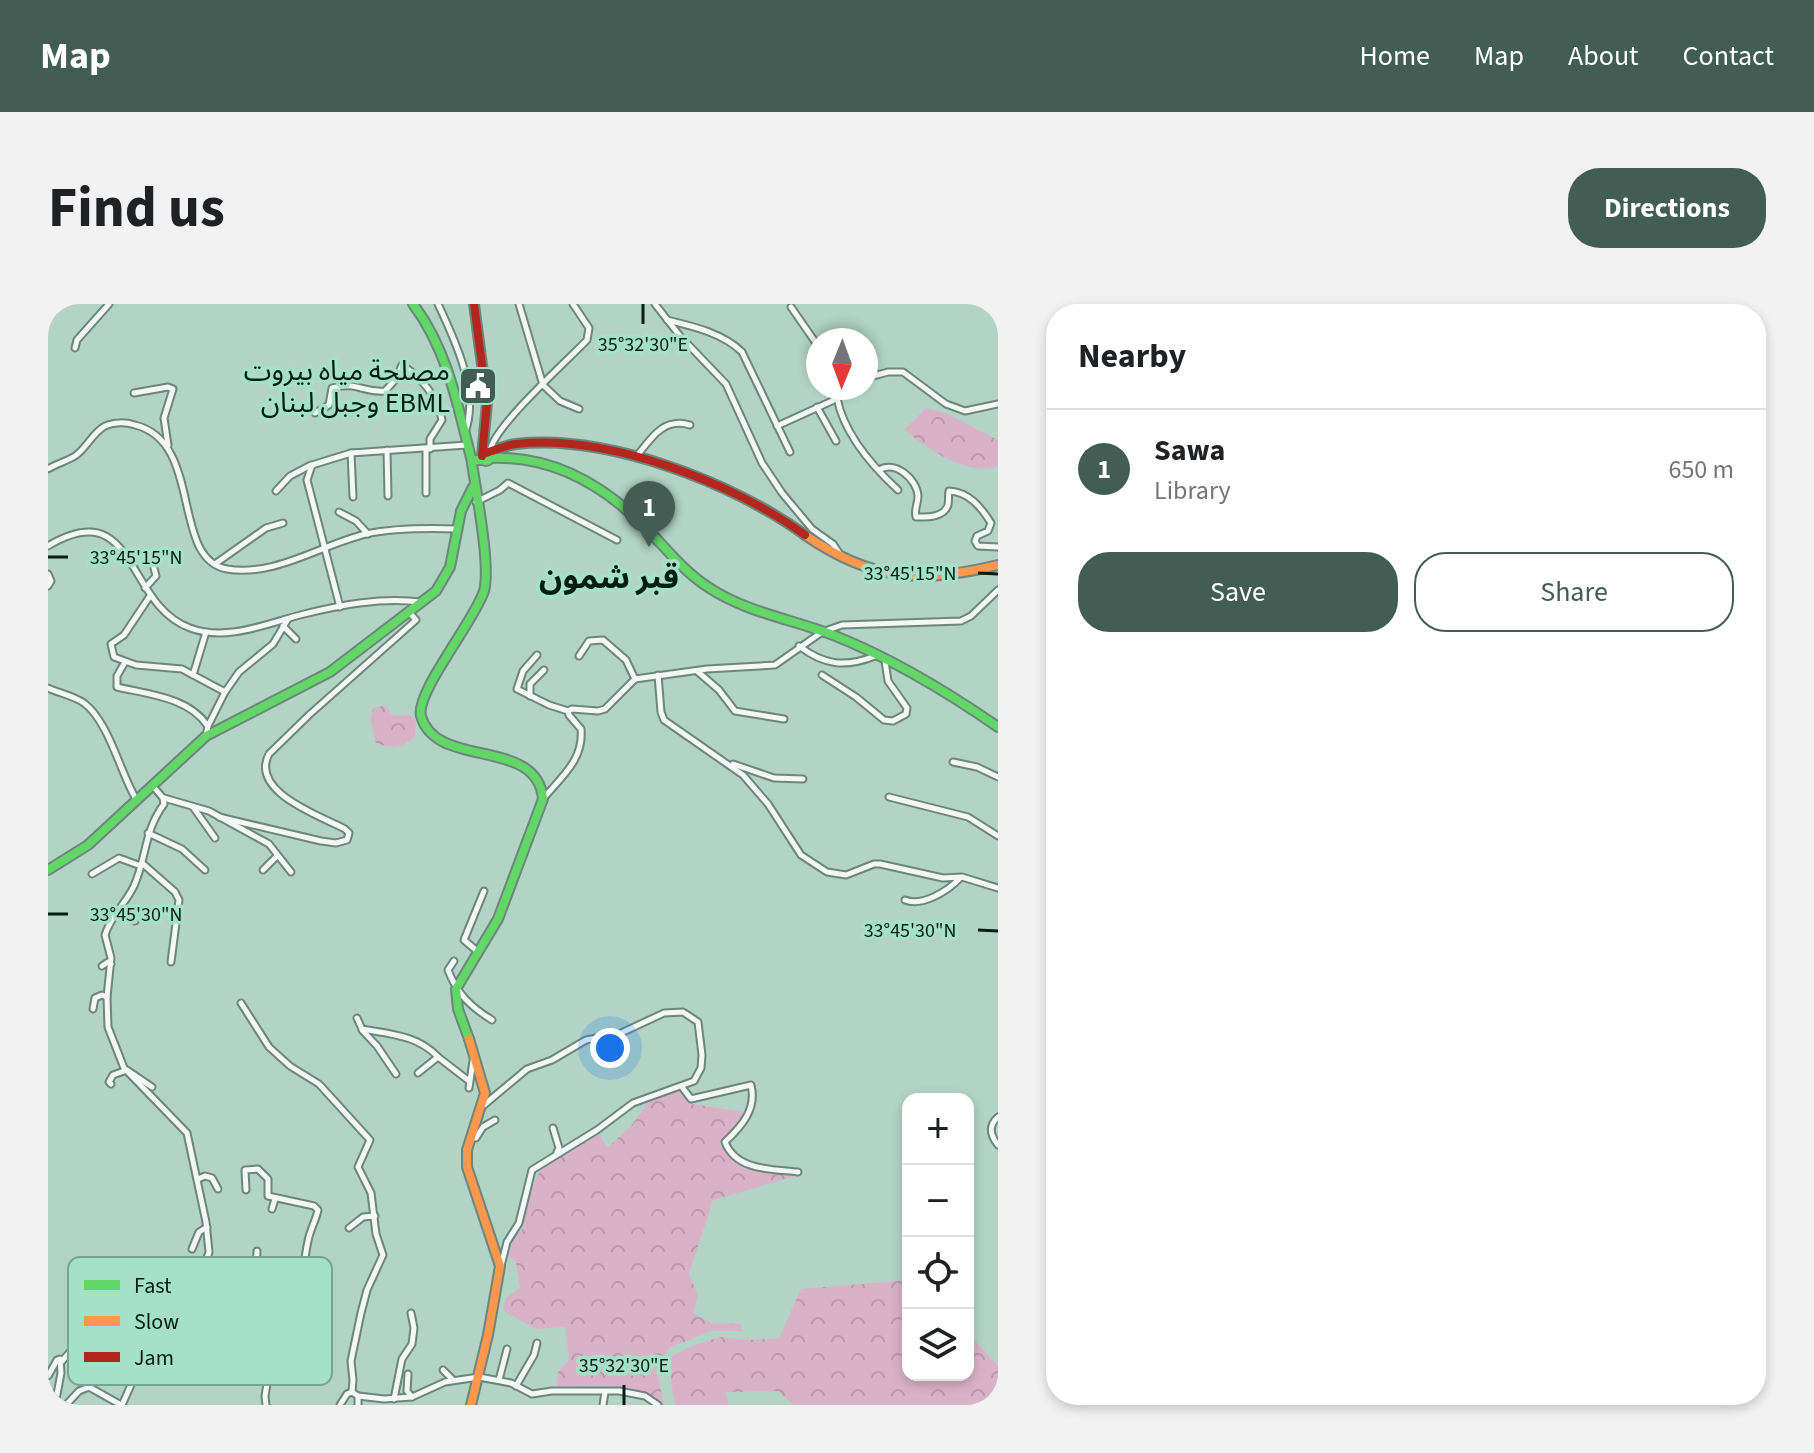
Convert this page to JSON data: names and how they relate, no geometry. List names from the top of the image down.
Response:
{
  "districts": ["قبر شمون"],
  "places": {
    "public building": ["مصلحة مياه بيروت وجبل لبنان EBML"]
  },
  "legend": ["Fast", "Slow", "Jam"],
  "north": "bottom",
  "page": {
    "header": "Map",
    "nav": [
      "Home",
      "Map",
      "About",
      "Contact"
    ],
    "buttons": [
      "Directions",
      ["Save", "Share"]
    ],
    "title": "Find us",
    "heading": "Nearby",
    "list": [
      {
        "mark": "1",
        "name": "Sawa",
        "note": "Library",
        "value": "650 m"
      }
    ],
    "pins": "1",
    "map_buttons": ["+", "−"]
  },
  "coordinates": ["35°32'30\"E", "33°45'15\"N", "33°45'30\"N"]
}
